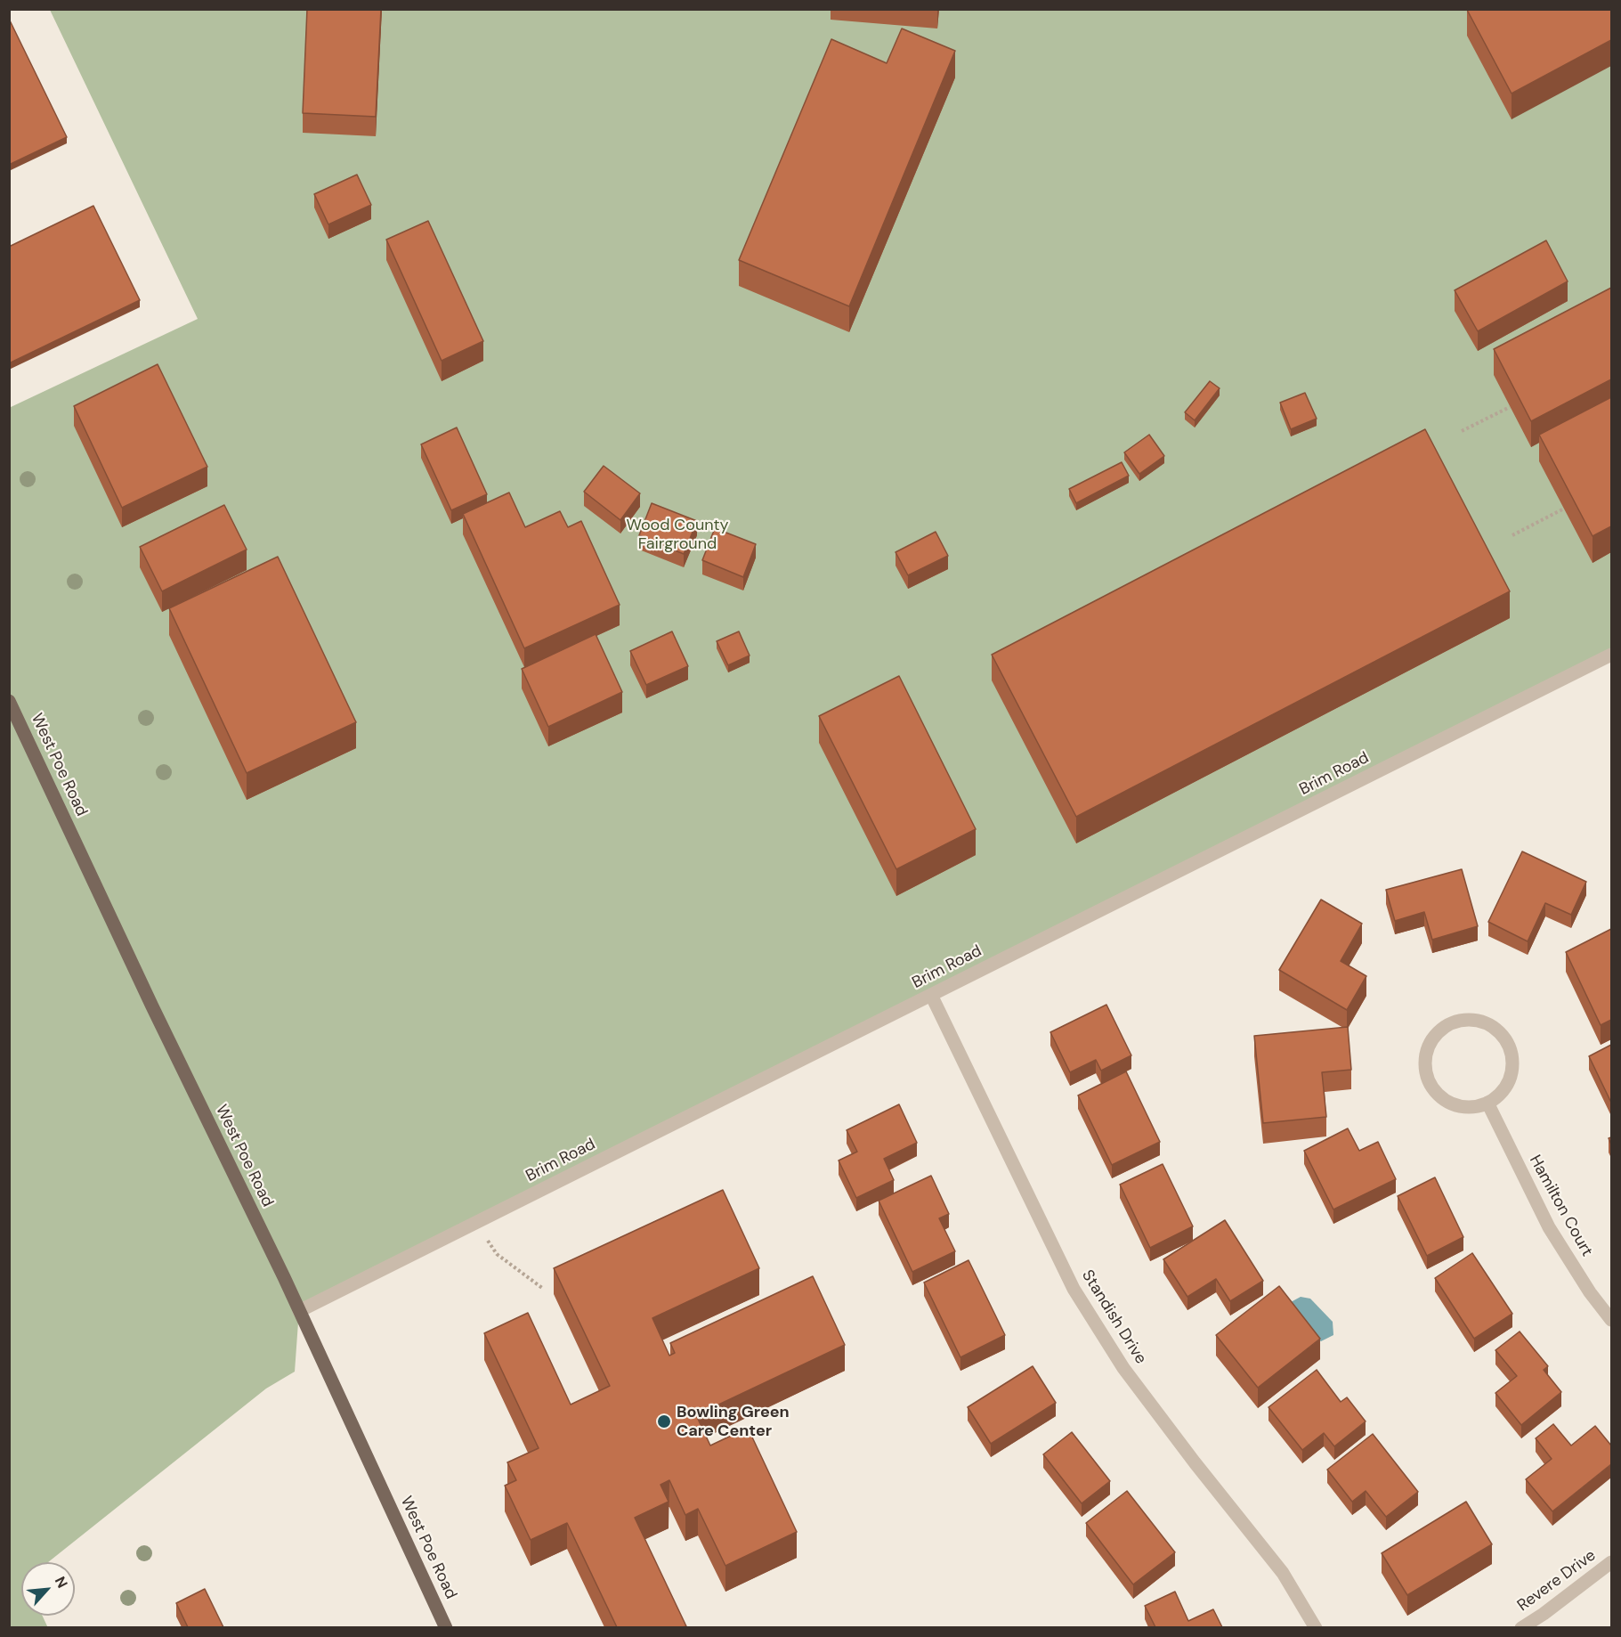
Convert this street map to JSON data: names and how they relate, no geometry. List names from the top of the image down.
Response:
{
  "streets": {
    "main road": ["West Poe Road"],
    "street": [
      "Brim Road",
      "Hamilton Court",
      "Standish Drive",
      "Revere Drive"
    ]
  },
  "crossings": [
    ["West Poe Road", "Brim Road"],
    ["Brim Road", "Standish Drive"]
  ],
  "parks": ["Wood County Fairground"],
  "places": ["Bowling Green Care Center"],
  "north": "top right"
}
